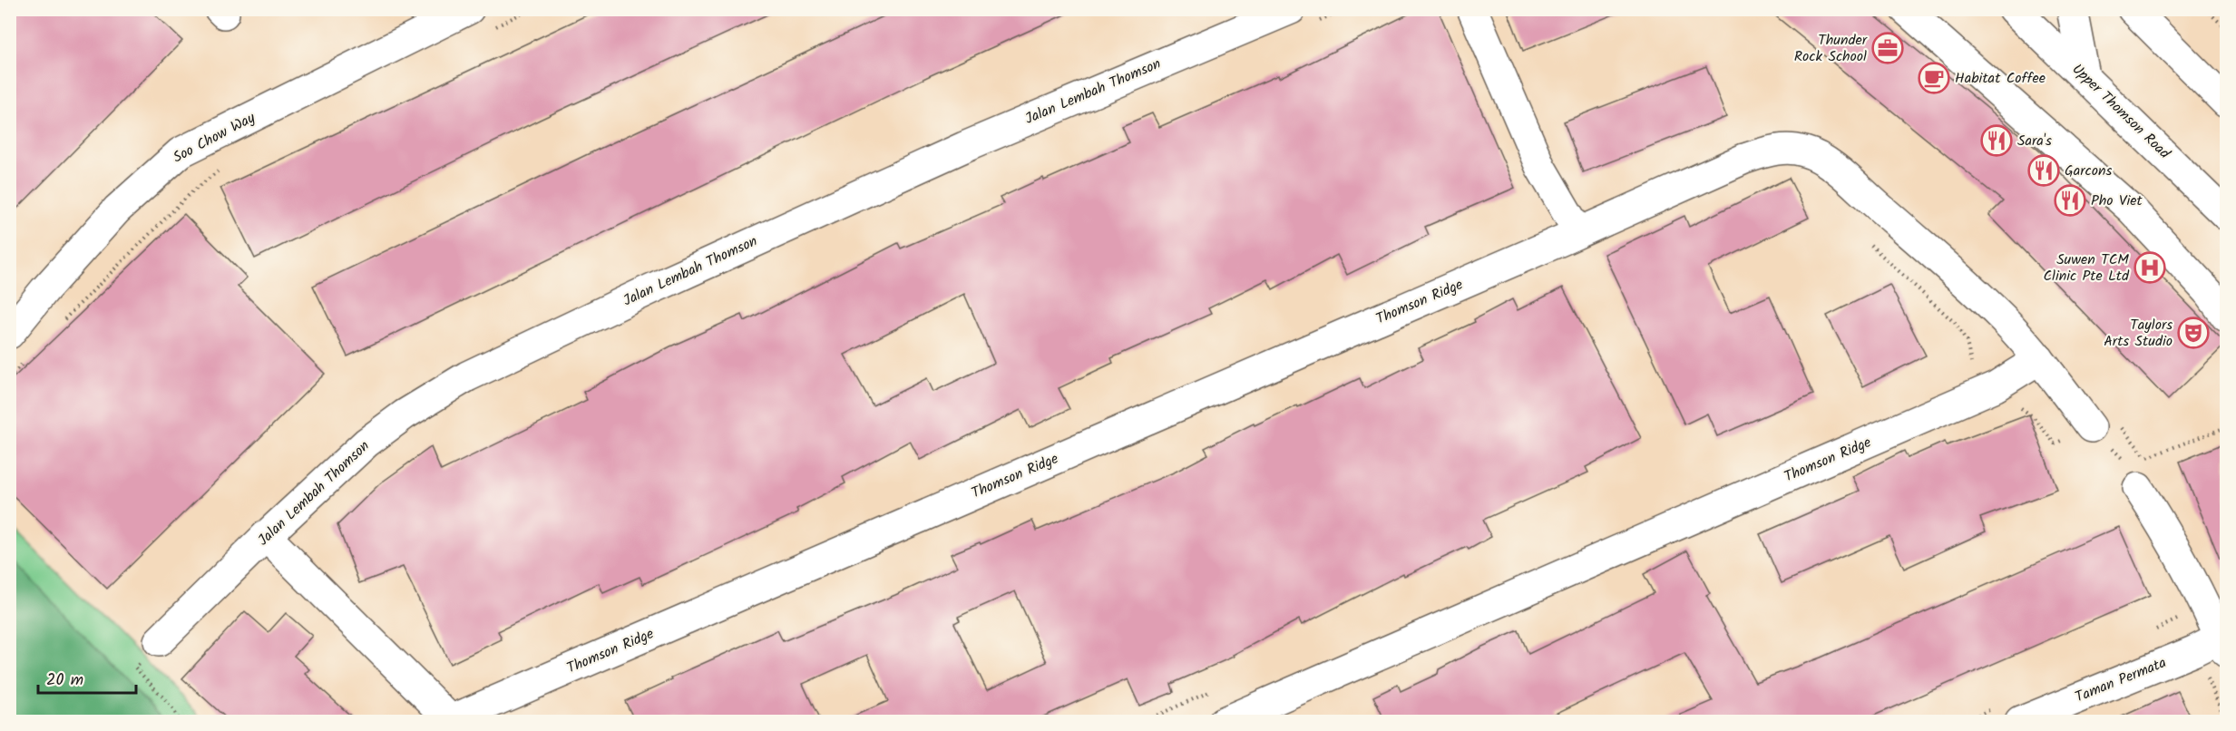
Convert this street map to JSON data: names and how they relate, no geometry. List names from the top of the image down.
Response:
{
  "streets": {
    "street": [
      "Jalan Lembah Thomson",
      "Upper Thomson Road",
      "Soo Chow Way",
      "Thomson Ridge",
      "Taman Permata"
    ]
  },
  "crossings": [
    ["Jalan Lembah Thomson", "Thomson Ridge"]
  ],
  "places": {
    "office": ["Thunder Rock School"],
    "cafe": ["Habitat Coffee"],
    "restaurant": ["Sara's", "Garcons", "Pho Viet"],
    "hospital": ["Suwen TCM Clinic Pte Ltd"],
    "theatre": ["Taylors Arts Studio"]
  },
  "scale_bar": "20 m"
}
